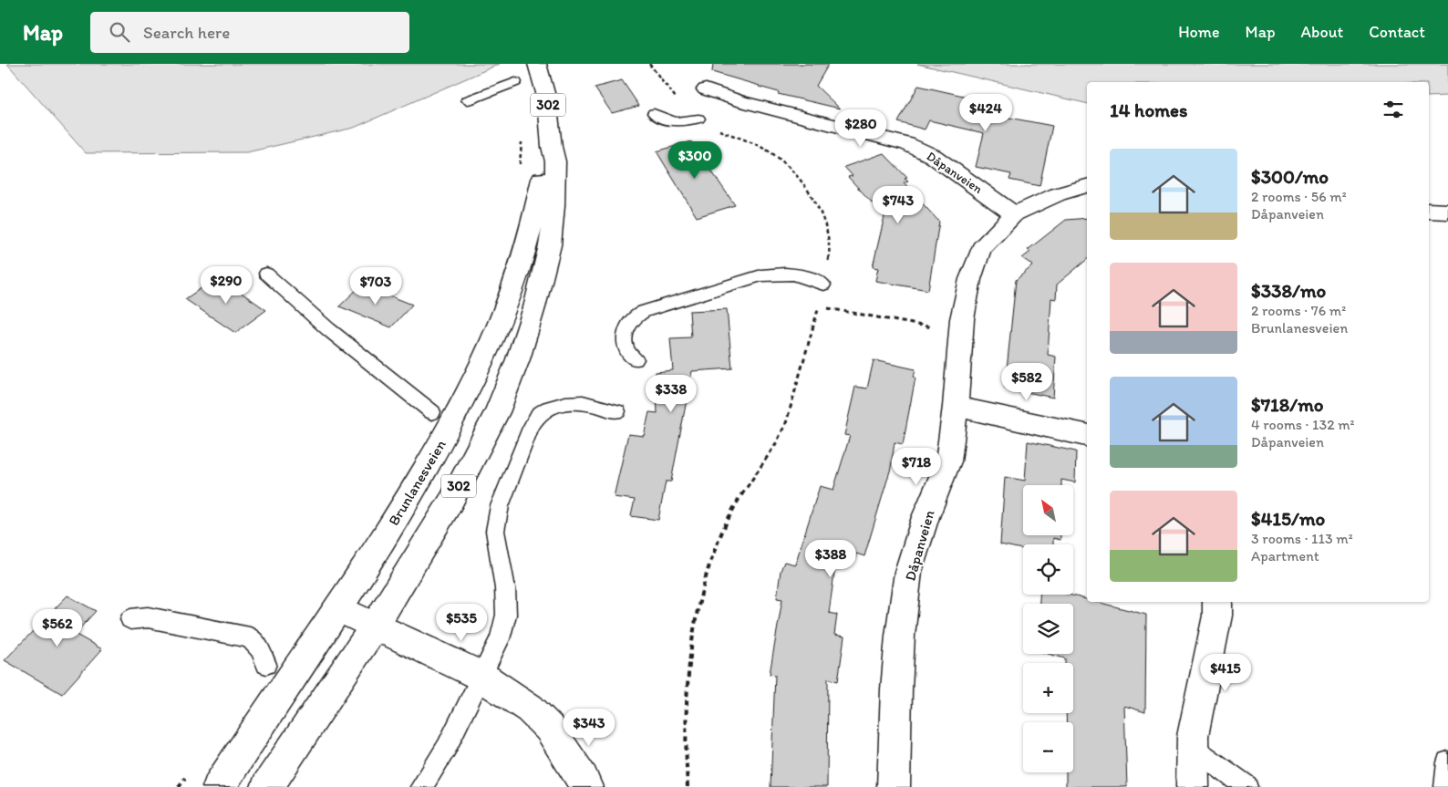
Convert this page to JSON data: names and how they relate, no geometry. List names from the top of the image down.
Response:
{
  "streets": {
    "street": ["302", "Dåpanveien", "Brunlanesveien"]
  },
  "north": "top left",
  "page": {
    "header": "Map",
    "search": "Search here",
    "nav": [
      "Home",
      "Map",
      "About",
      "Contact"
    ],
    "heading": "14 homes",
    "price": [
      "$424",
      "$280",
      "$300",
      "$743",
      "$290",
      "$703",
      "$582",
      "$338",
      "$718",
      "$388",
      "$535",
      "$562",
      "$415",
      "$343"
    ],
    "list": [
      {
        "name": "$300/mo",
        "note": "2 rooms · 56 m² · Dåpanveien"
      },
      {
        "name": "$338/mo",
        "note": "2 rooms · 76 m² · Brunlanesveien"
      },
      {
        "name": "$718/mo",
        "note": "4 rooms · 132 m² · Dåpanveien"
      },
      {
        "name": "$415/mo",
        "note": "3 rooms · 113 m² · Apartment"
      }
    ],
    "map_buttons": ["+", "−"]
  }
}
